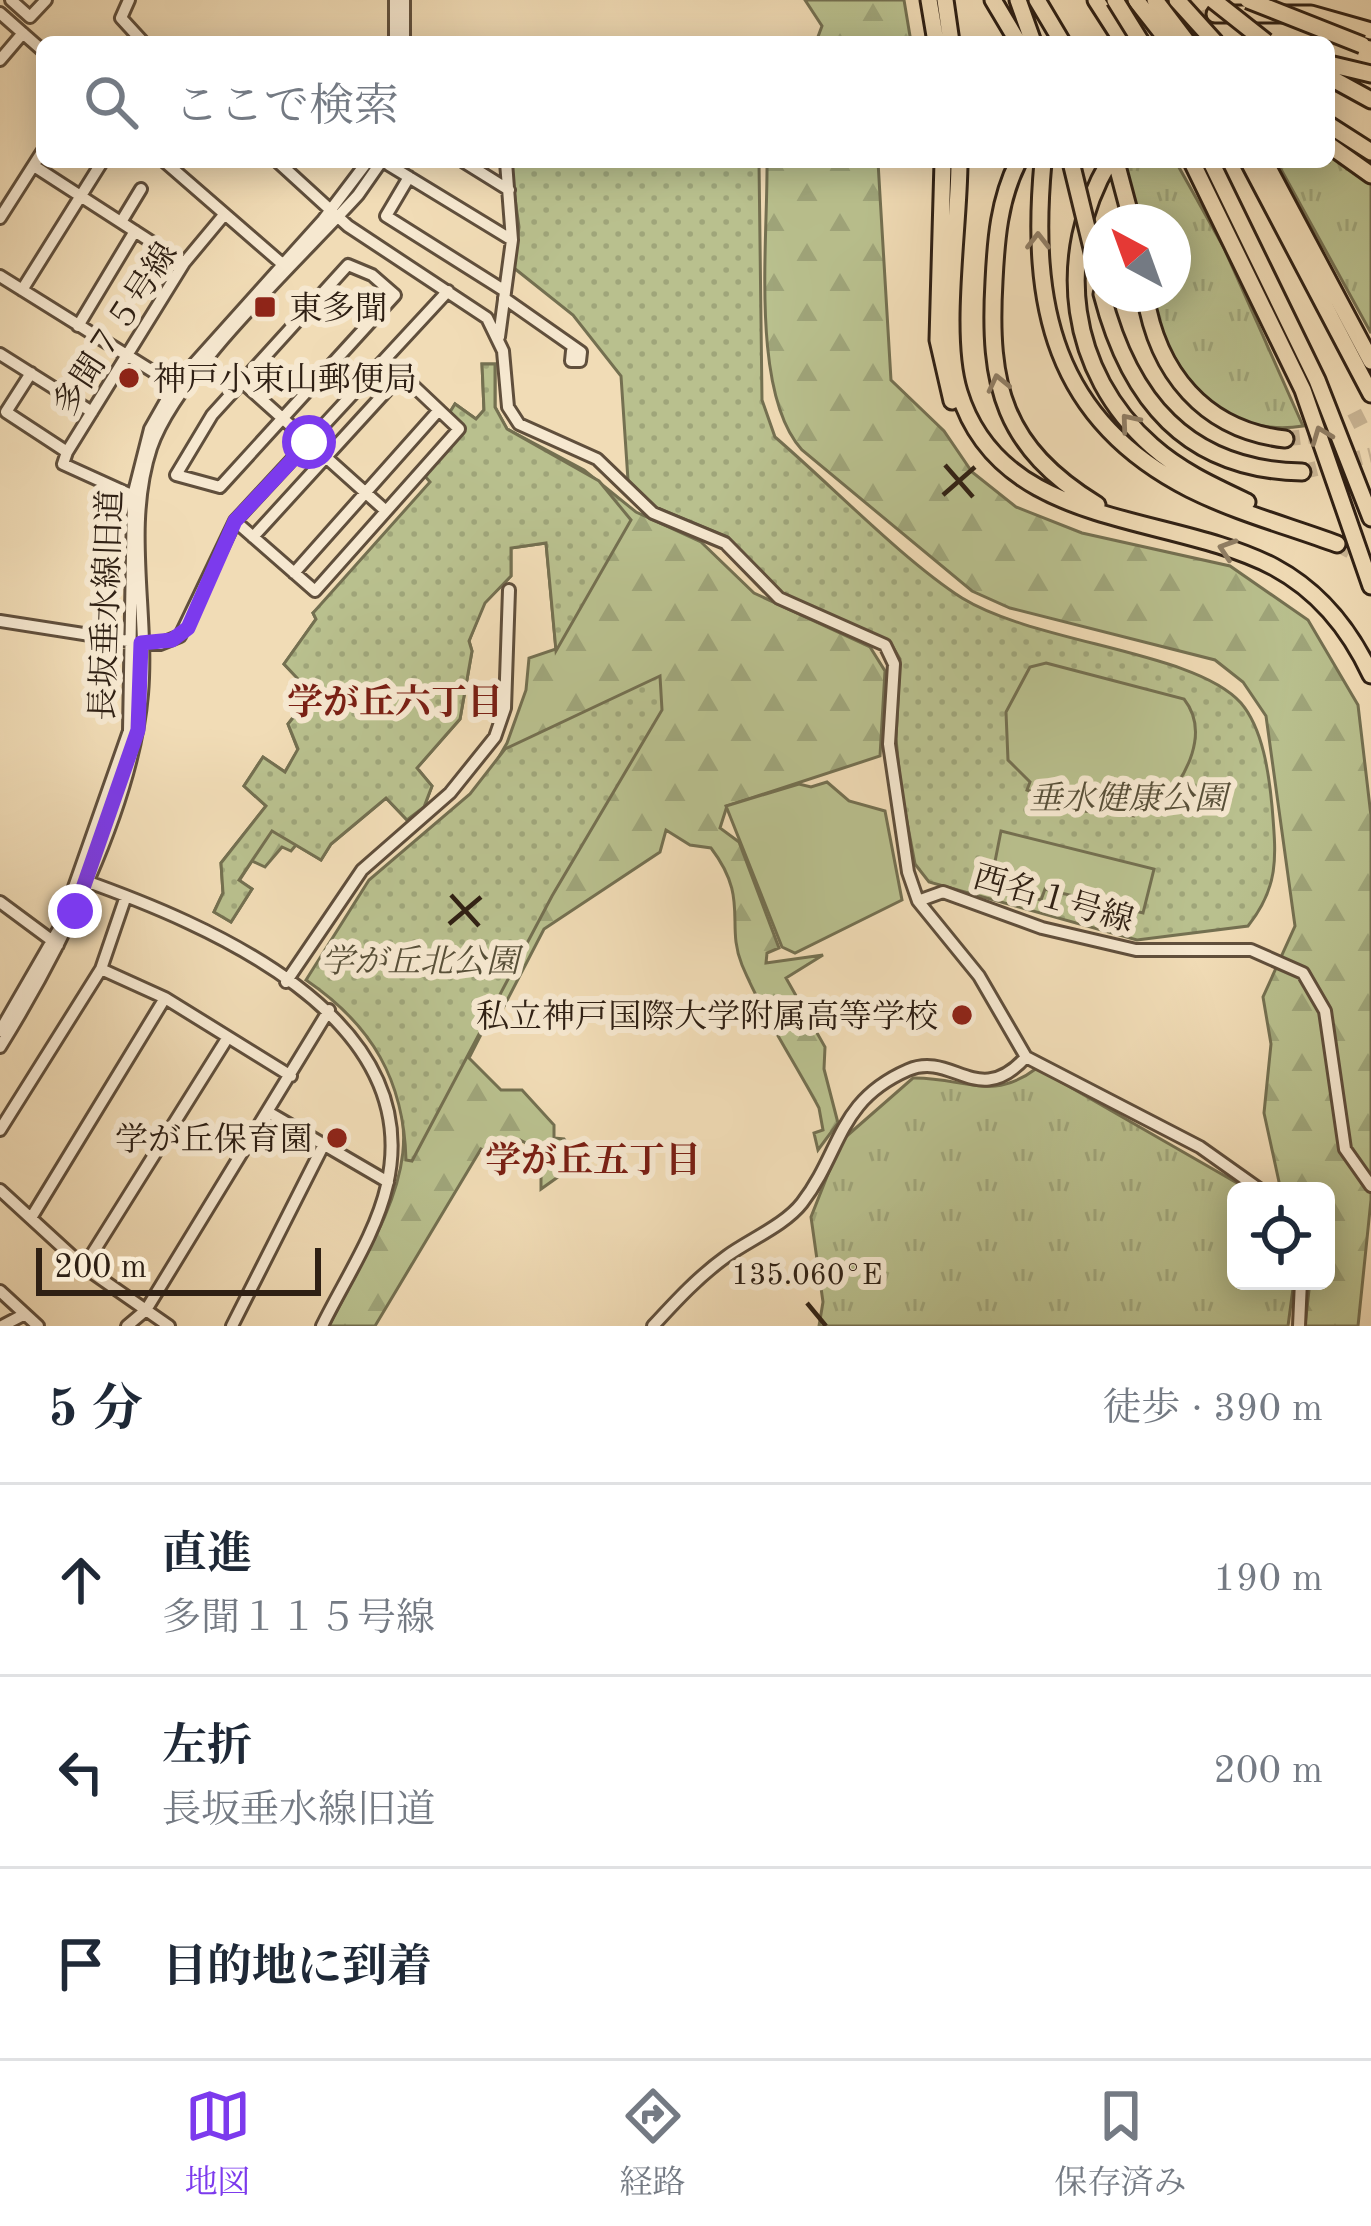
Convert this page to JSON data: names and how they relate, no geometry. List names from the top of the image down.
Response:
{
  "streets": {
    "street": ["多聞７５号線", "長坂垂水線旧道", "西名１号線"]
  },
  "crossings": [
    ["多聞７５号線", "長坂垂水線旧道"]
  ],
  "districts": ["学が丘六丁目", "学が丘五丁目"],
  "parks": ["垂水健康公園", "学が丘北公園"],
  "places": {
    "transit": ["東多聞"],
    "other": ["神戸小束山郵便局", "私立神戸国際大学附属高等学校", "学が丘保育園"]
  },
  "scale_bar": "200 m",
  "north": "top left",
  "page": {
    "search": "ここで検索",
    "scale": "200 m",
    "heading": ["5 分", "徒歩 · 390 m"],
    "list": [
      ["直進", "多聞１１５号線", "190 m"],
      ["左折", "長坂垂水線旧道", "200 m"],
      "目的地に到着"
    ],
    "nav": ["地図", "経路", "保存済み"]
  },
  "coordinates": ["135.060°E"]
}
